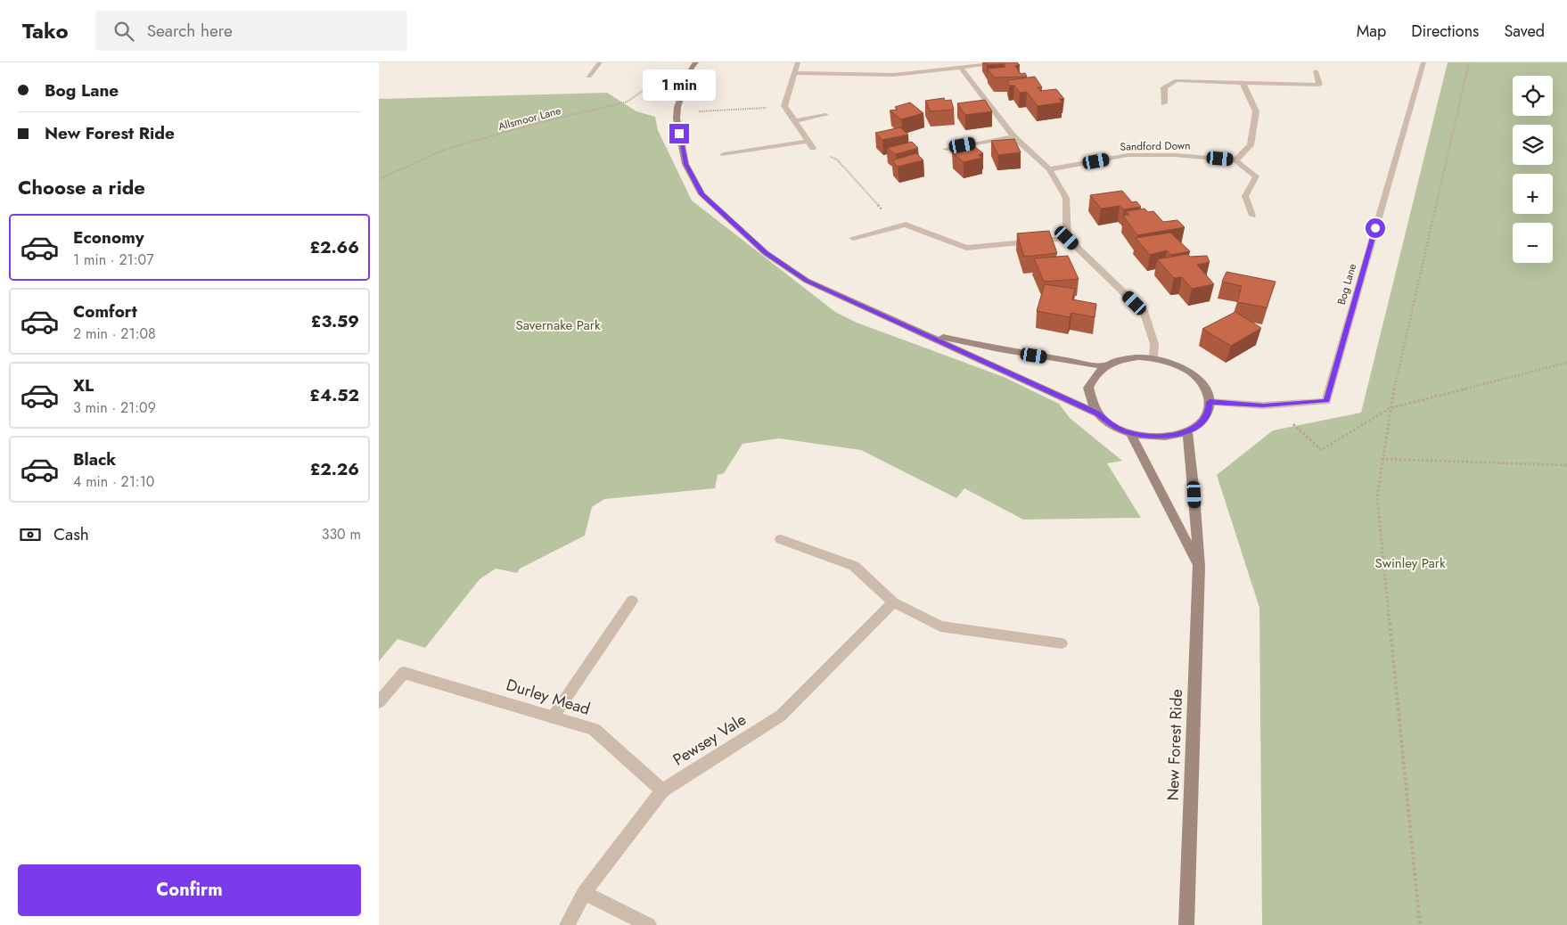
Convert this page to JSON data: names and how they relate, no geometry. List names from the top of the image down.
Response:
{
  "streets": {
    "main road": ["New Forest Ride"],
    "street": [
      "Sandford Down",
      "Bog Lane",
      "Durley Mead",
      "Pewsey Vale"
    ],
    "path": ["Allsmoor Lane"]
  },
  "crossings": [
    ["Bog Lane", "New Forest Ride"],
    ["Durley Mead", "Pewsey Vale"]
  ],
  "parks": ["Savernake Park", "Swinley Park"],
  "page": {
    "header": "Tako",
    "search": "Search here",
    "nav": ["Map", "Directions", "Saved"],
    "banner": ["Bog Lane", "New Forest Ride"],
    "bubble": "1 min",
    "map_buttons": ["+", "−"],
    "heading": "Choose a ride",
    "list": [
      {
        "name": "Economy",
        "note": "1 min · 21:07",
        "value": "£2.66"
      },
      {
        "name": "Comfort",
        "note": "2 min · 21:08",
        "value": "£3.59"
      },
      {
        "name": "XL",
        "note": "3 min · 21:09",
        "value": "£4.52"
      },
      {
        "name": "Black",
        "note": "4 min · 21:10",
        "value": "£2.26"
      }
    ],
    "pay": ["Cash", "330 m"],
    "buttons": "Confirm"
  }
}
